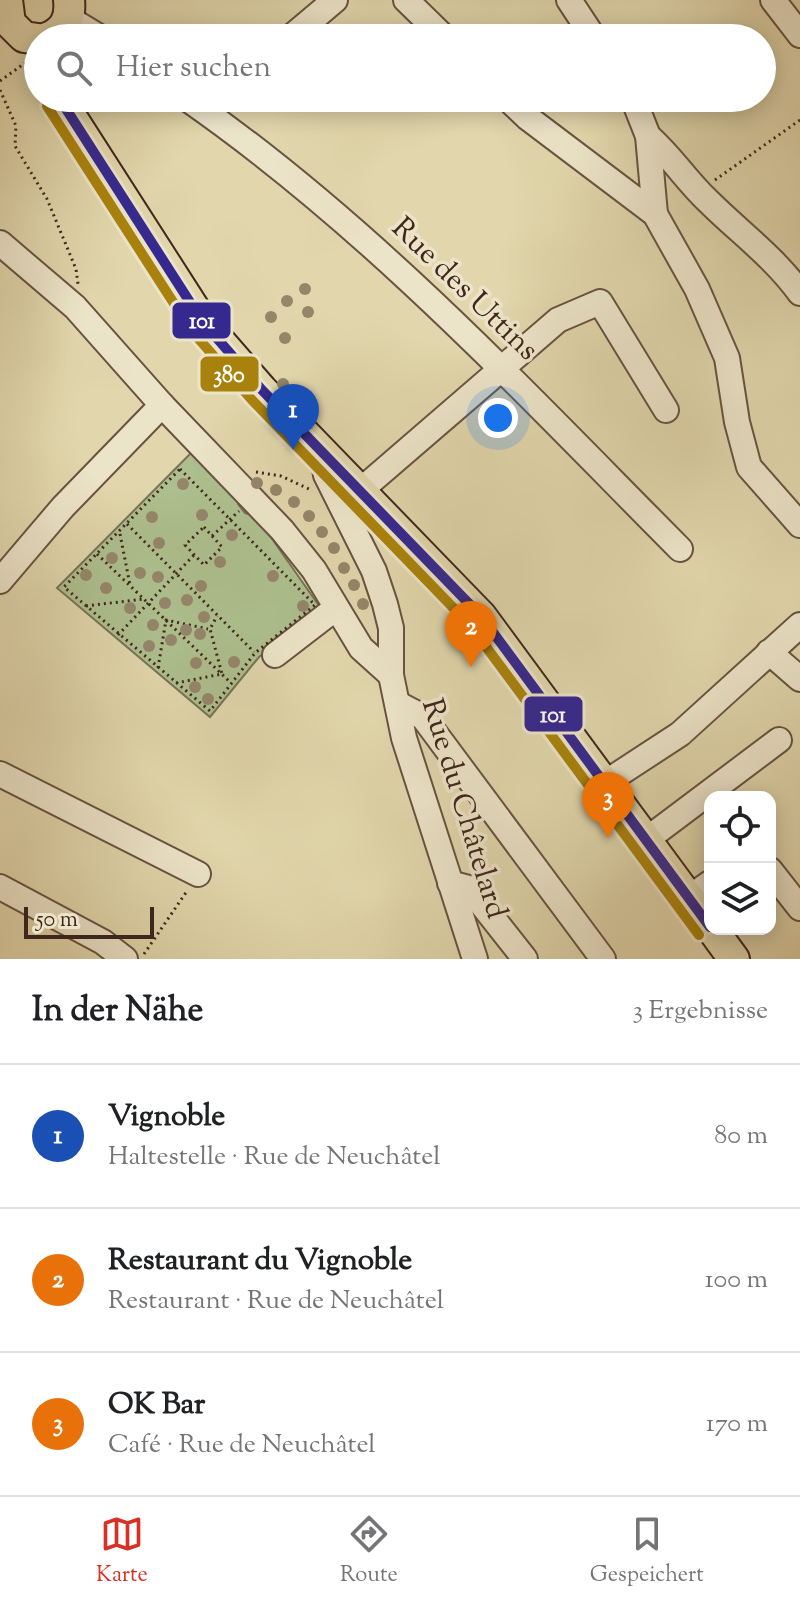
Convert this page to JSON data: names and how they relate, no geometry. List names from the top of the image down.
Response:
{
  "streets": {
    "street": ["Rue des Uttins", "Rue du Châtelard"]
  },
  "lines": ["transit line 101", "transit line 380"],
  "scale_bar": "50 m",
  "page": {
    "search": "Hier suchen",
    "pins": ["1", "2", "3"],
    "scale": "50 m",
    "heading": ["In der Nähe", "3 Ergebnisse"],
    "list": [
      {
        "mark": "1",
        "name": "Vignoble",
        "note": "Haltestelle · Rue de Neuchâtel",
        "value": "80 m"
      },
      {
        "mark": "2",
        "name": "Restaurant du Vignoble",
        "note": "Restaurant · Rue de Neuchâtel",
        "value": "100 m"
      },
      {
        "mark": "3",
        "name": "OK Bar",
        "note": "Café · Rue de Neuchâtel",
        "value": "170 m"
      }
    ],
    "nav": ["Karte", "Route", "Gespeichert"]
  }
}
